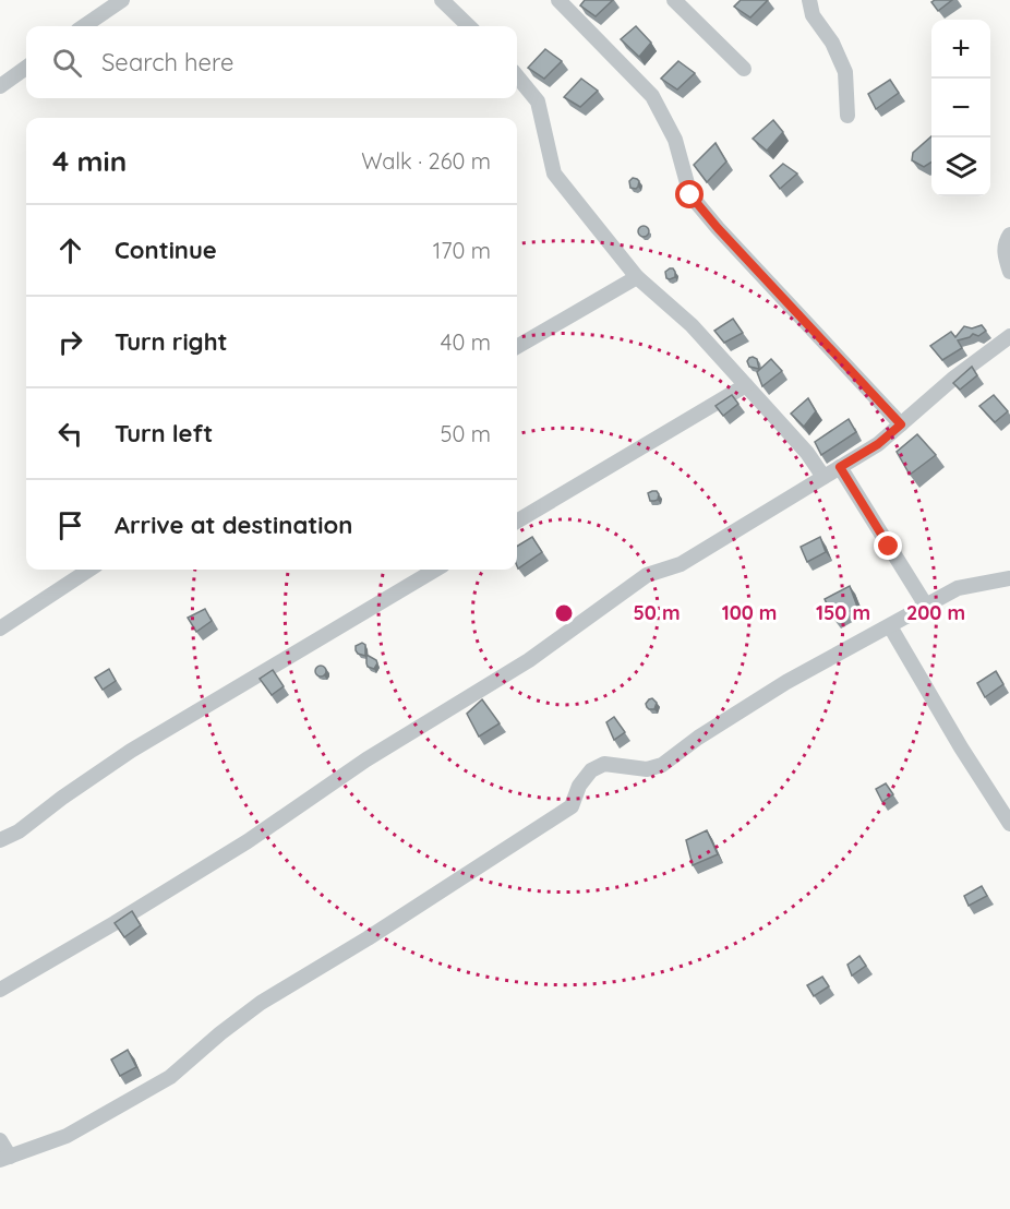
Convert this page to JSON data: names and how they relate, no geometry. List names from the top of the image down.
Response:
{
  "page": {
    "map_buttons": ["+", "−"],
    "search": "Search here",
    "heading": ["4 min", "Walk · 260 m"],
    "list": [
      ["Continue", "170 m"],
      ["Turn right", "40 m"],
      ["Turn left", "50 m"],
      "Arrive at destination"
    ]
  },
  "rings": [
    "50 m",
    "100 m",
    "150 m",
    "200 m"
  ]
}
